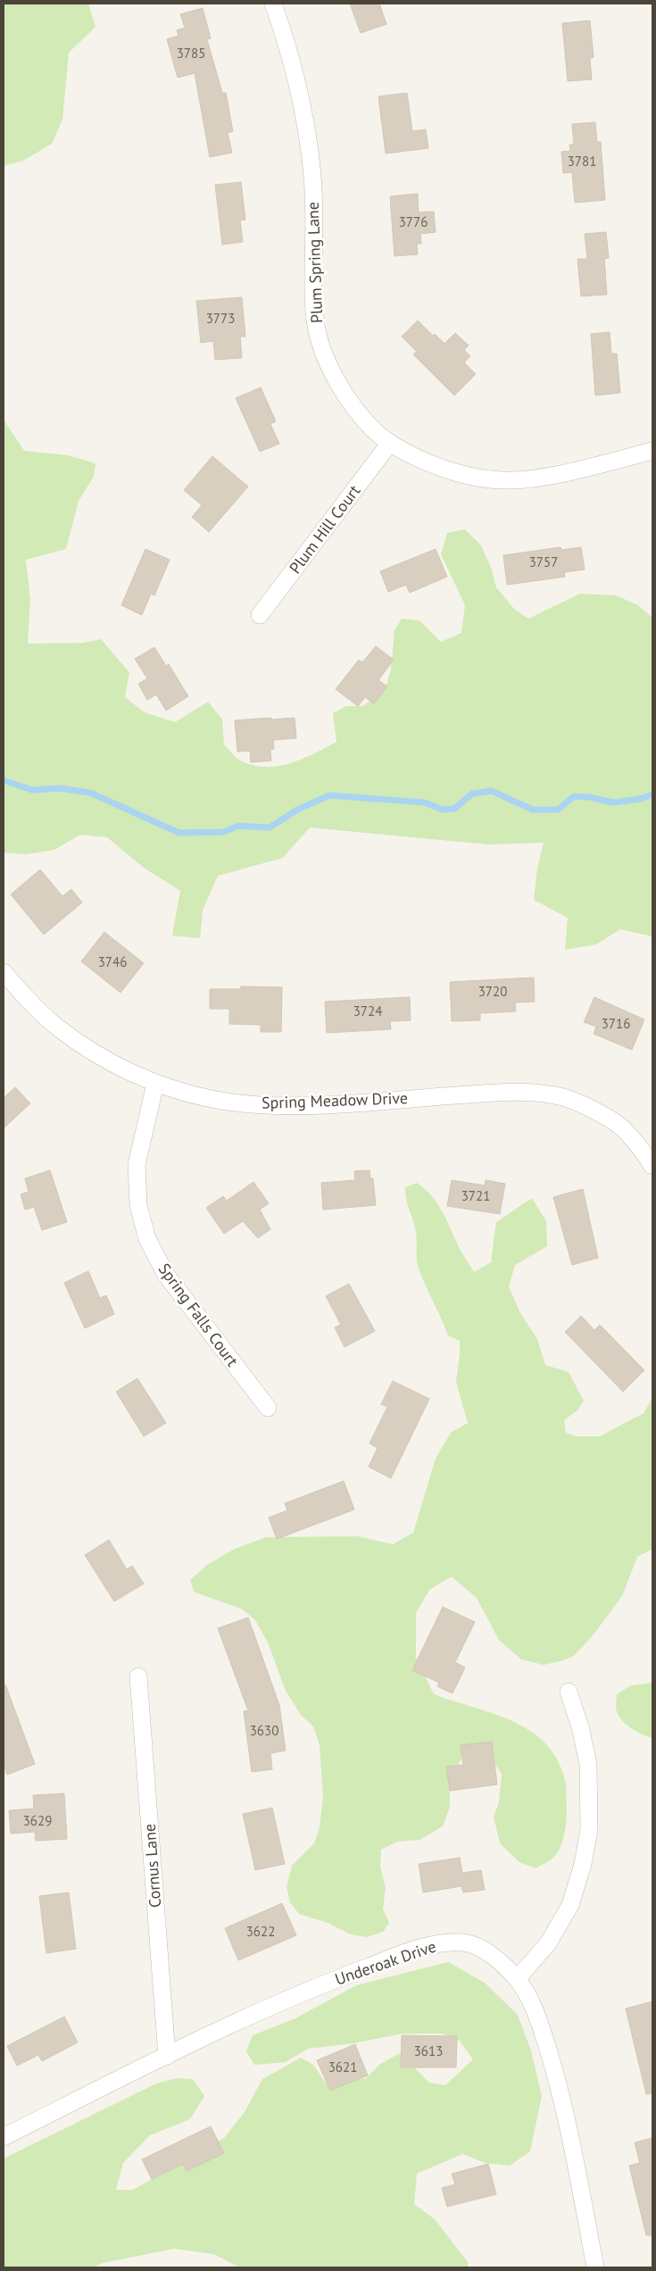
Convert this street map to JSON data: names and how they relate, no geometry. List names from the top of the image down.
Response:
{
  "streets": {
    "street": [
      "Plum Spring Lane",
      "Plum Hill Court",
      "Spring Meadow Drive",
      "Spring Falls Court",
      "Cornus Lane",
      "Underoak Drive"
    ]
  },
  "crossings": [
    ["Plum Spring Lane", "Plum Hill Court"],
    ["Spring Meadow Drive", "Spring Falls Court"],
    ["Cornus Lane", "Underoak Drive"]
  ],
  "house_numbers": [
    "3785",
    "3781",
    "3776",
    "3773",
    "3757",
    "3746",
    "3720",
    "3724",
    "3716",
    "3721",
    "3630",
    "3629",
    "3622",
    "3613",
    "3621"
  ]
}
